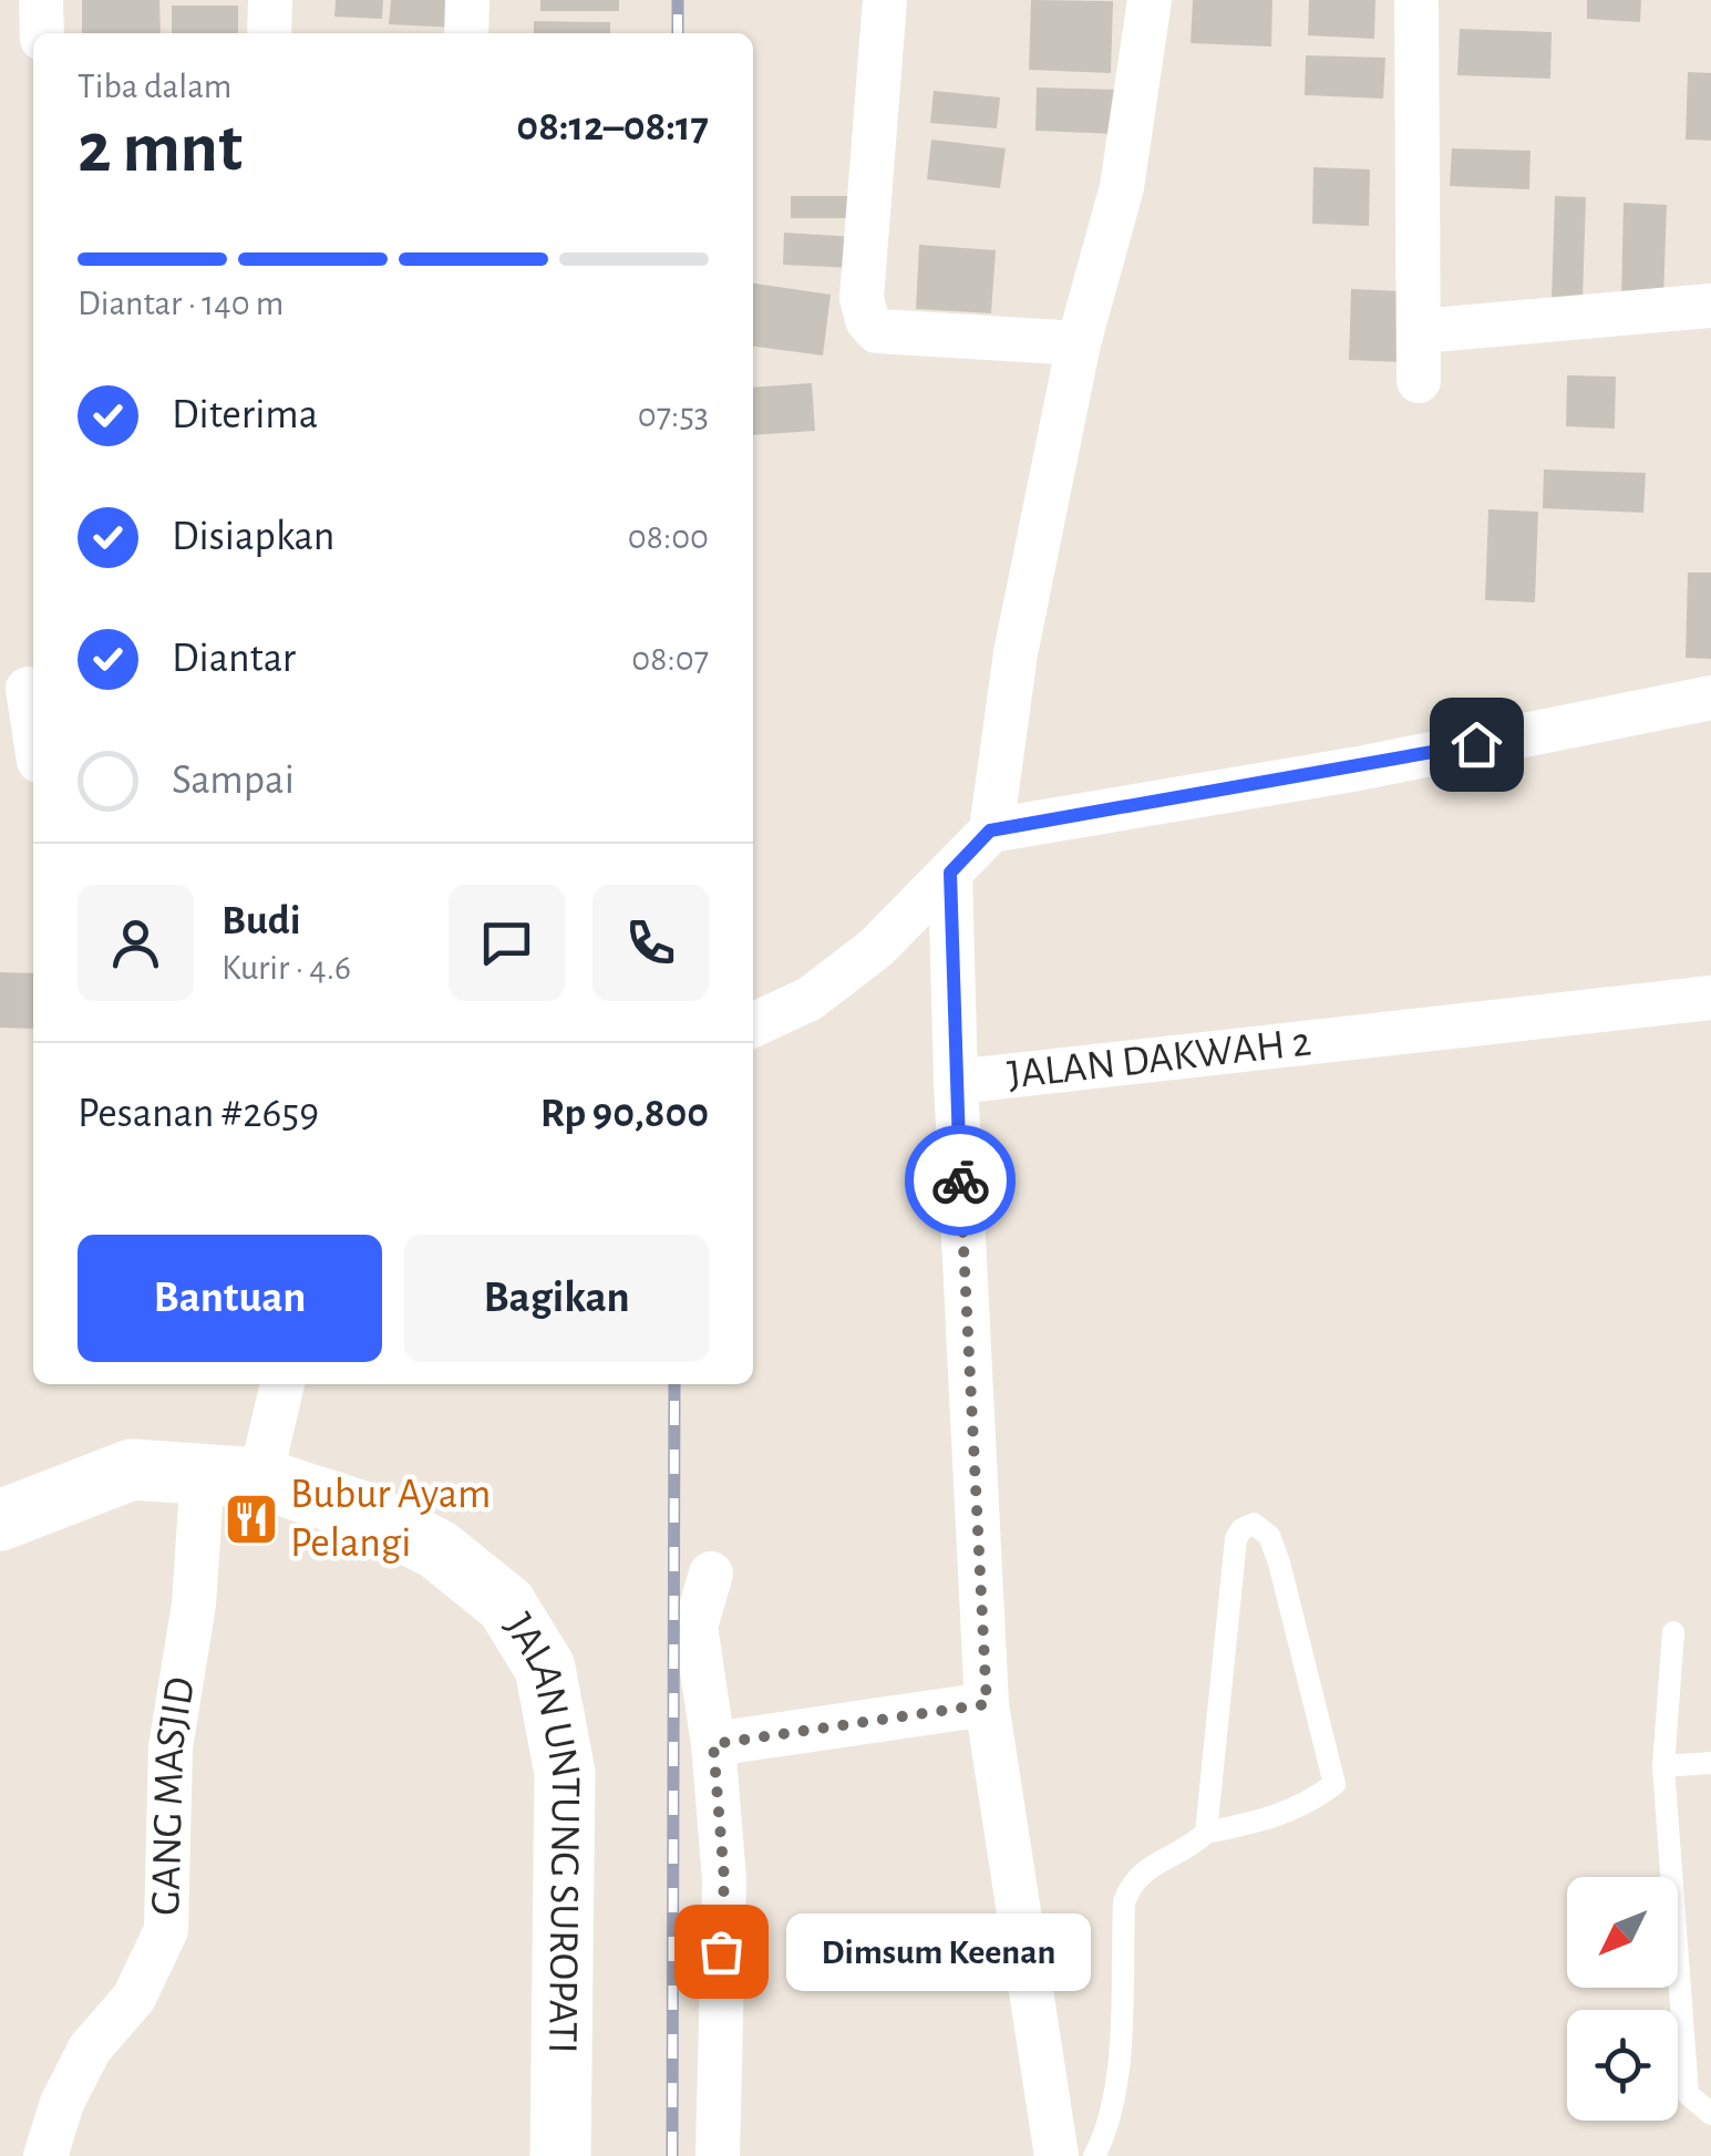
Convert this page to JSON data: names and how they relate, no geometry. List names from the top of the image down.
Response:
{
  "streets": {
    "main road": ["JALAN UNTUNG SUROPATI"],
    "street": ["JALAN DAKWAH 2", "GANG MASJID"]
  },
  "crossings": [
    ["GANG MASJID", "JALAN UNTUNG SUROPATI"]
  ],
  "places": {
    "restaurant": ["Bubur Ayam Pelangi"],
    "other": ["Dimsum Keenan"]
  },
  "north": "bottom left",
  "page": {
    "heading": ["2 mnt", "Tiba dalam", "08:12–08:17"],
    "panel": [
      "Budi",
      "Kurir · 4.6",
      "Pesanan #2659",
      "Rp 90,800"
    ],
    "bar": "Diantar · 140 m",
    "list": [
      ["Diterima", "07:53"],
      ["Disiapkan", "08:00"],
      ["Diantar", "08:07"],
      "Sampai"
    ],
    "buttons": ["Bantuan", "Bagikan"],
    "bubble": "Dimsum Keenan"
  }
}
